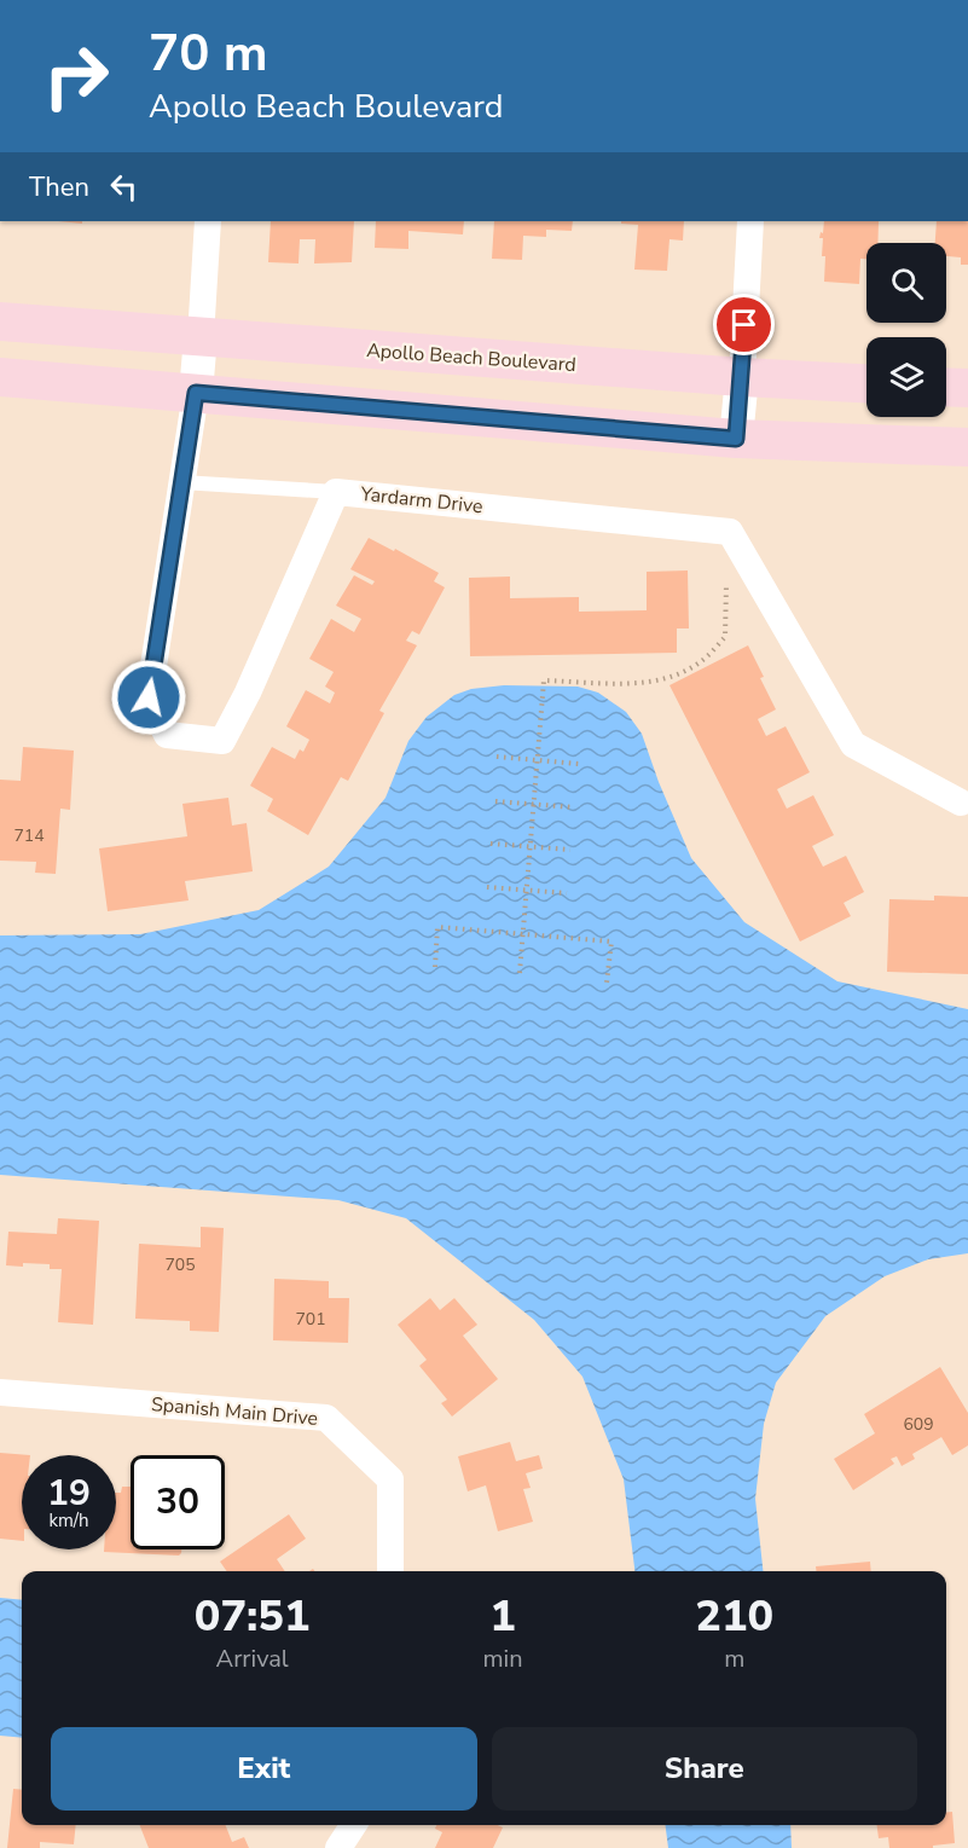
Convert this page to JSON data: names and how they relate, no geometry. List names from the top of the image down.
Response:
{
  "streets": {
    "main road": ["Apollo Beach Boulevard"],
    "street": ["Yardarm Drive", "Spanish Main Drive"]
  },
  "house_numbers": [
    "714",
    "705",
    "701",
    "609"
  ],
  "page": {
    "turn": ["70 m", "Apollo Beach Boulevard"],
    "then": "Then",
    "speed": "19 km/h",
    "limit": "30",
    "eta": [
      "07:51",
      "Arrival",
      "1",
      "min",
      "210",
      "m"
    ],
    "buttons": ["Exit", "Share"]
  }
}
